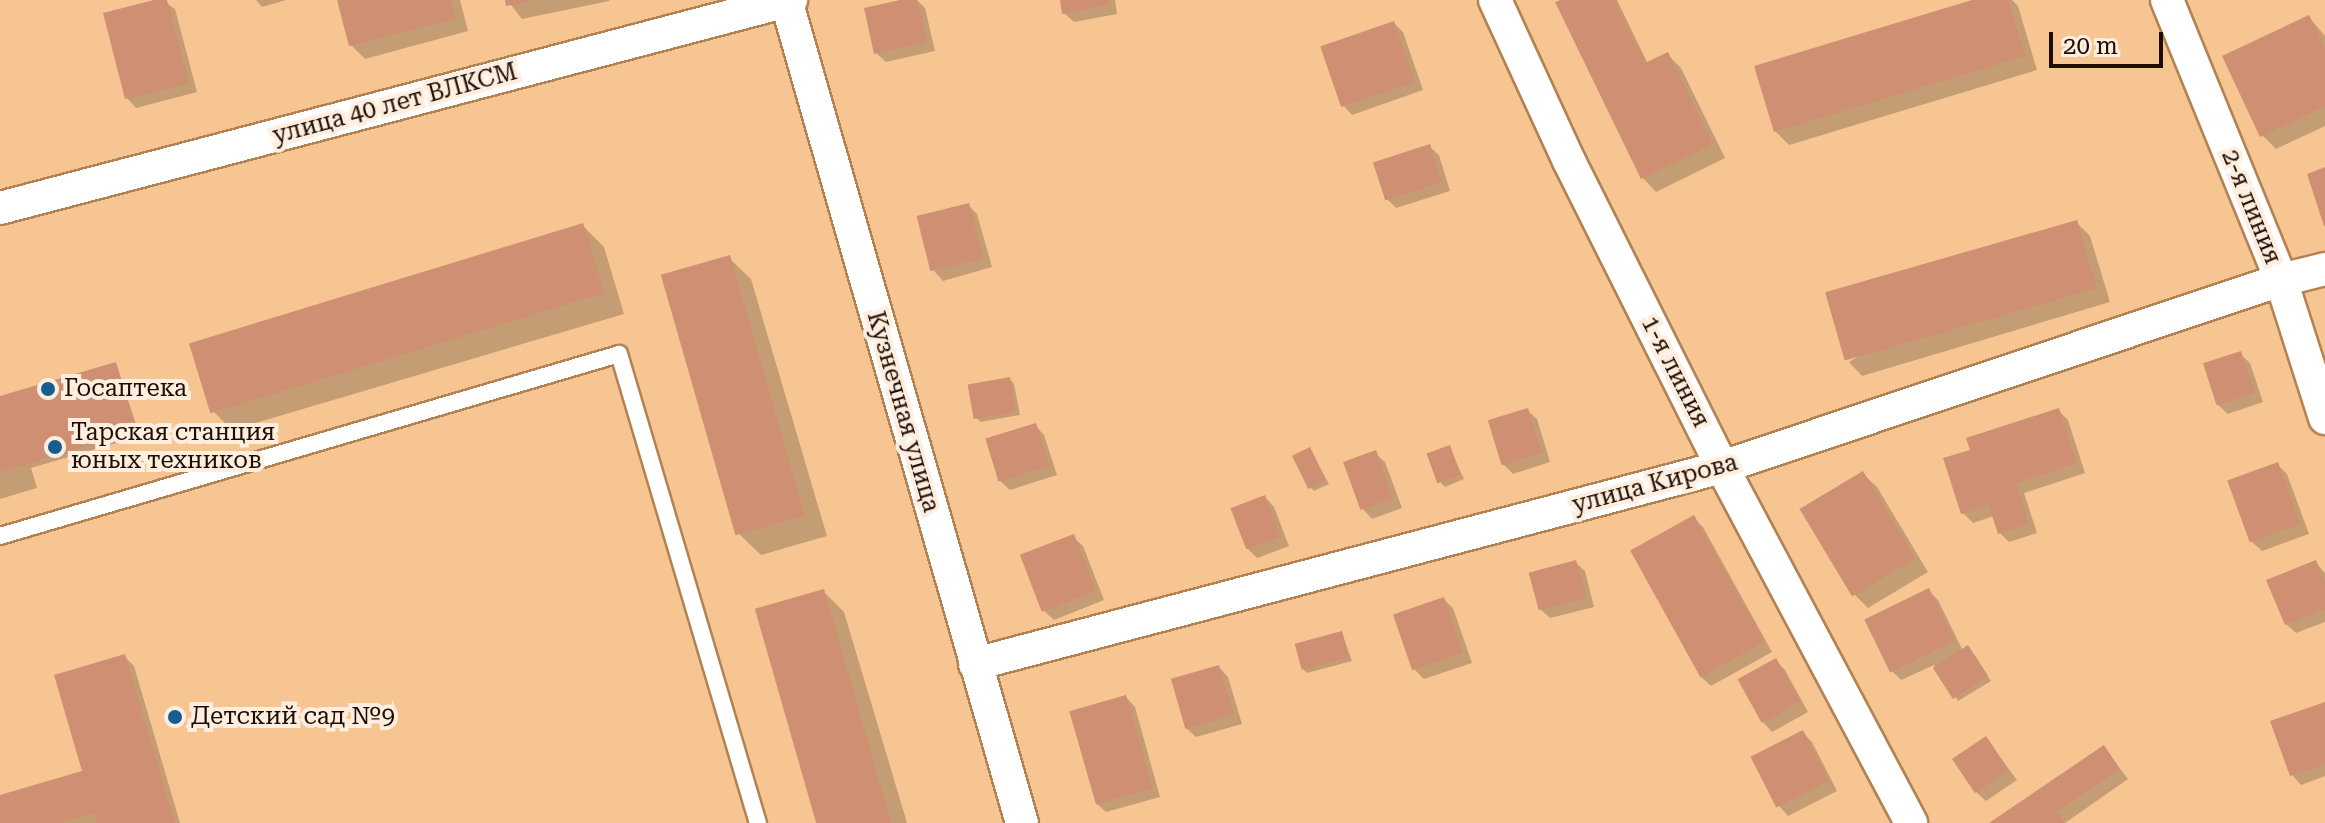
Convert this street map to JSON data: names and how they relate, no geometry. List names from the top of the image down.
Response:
{
  "streets": {
    "street": [
      "улица 40 лет ВЛКСМ",
      "2-я линия",
      "1-я линия",
      "Кузнечная улица",
      "улица Кирова"
    ]
  },
  "crossings": [
    ["улица 40 лет ВЛКСМ", "Кузнечная улица"],
    ["2-я линия", "улица Кирова"],
    ["1-я линия", "улица Кирова"],
    ["Кузнечная улица", "улица Кирова"]
  ],
  "places": ["Госаптека", "Тарская станция юных техников", "Детский сад №9"],
  "scale_bar": "20 m"
}
